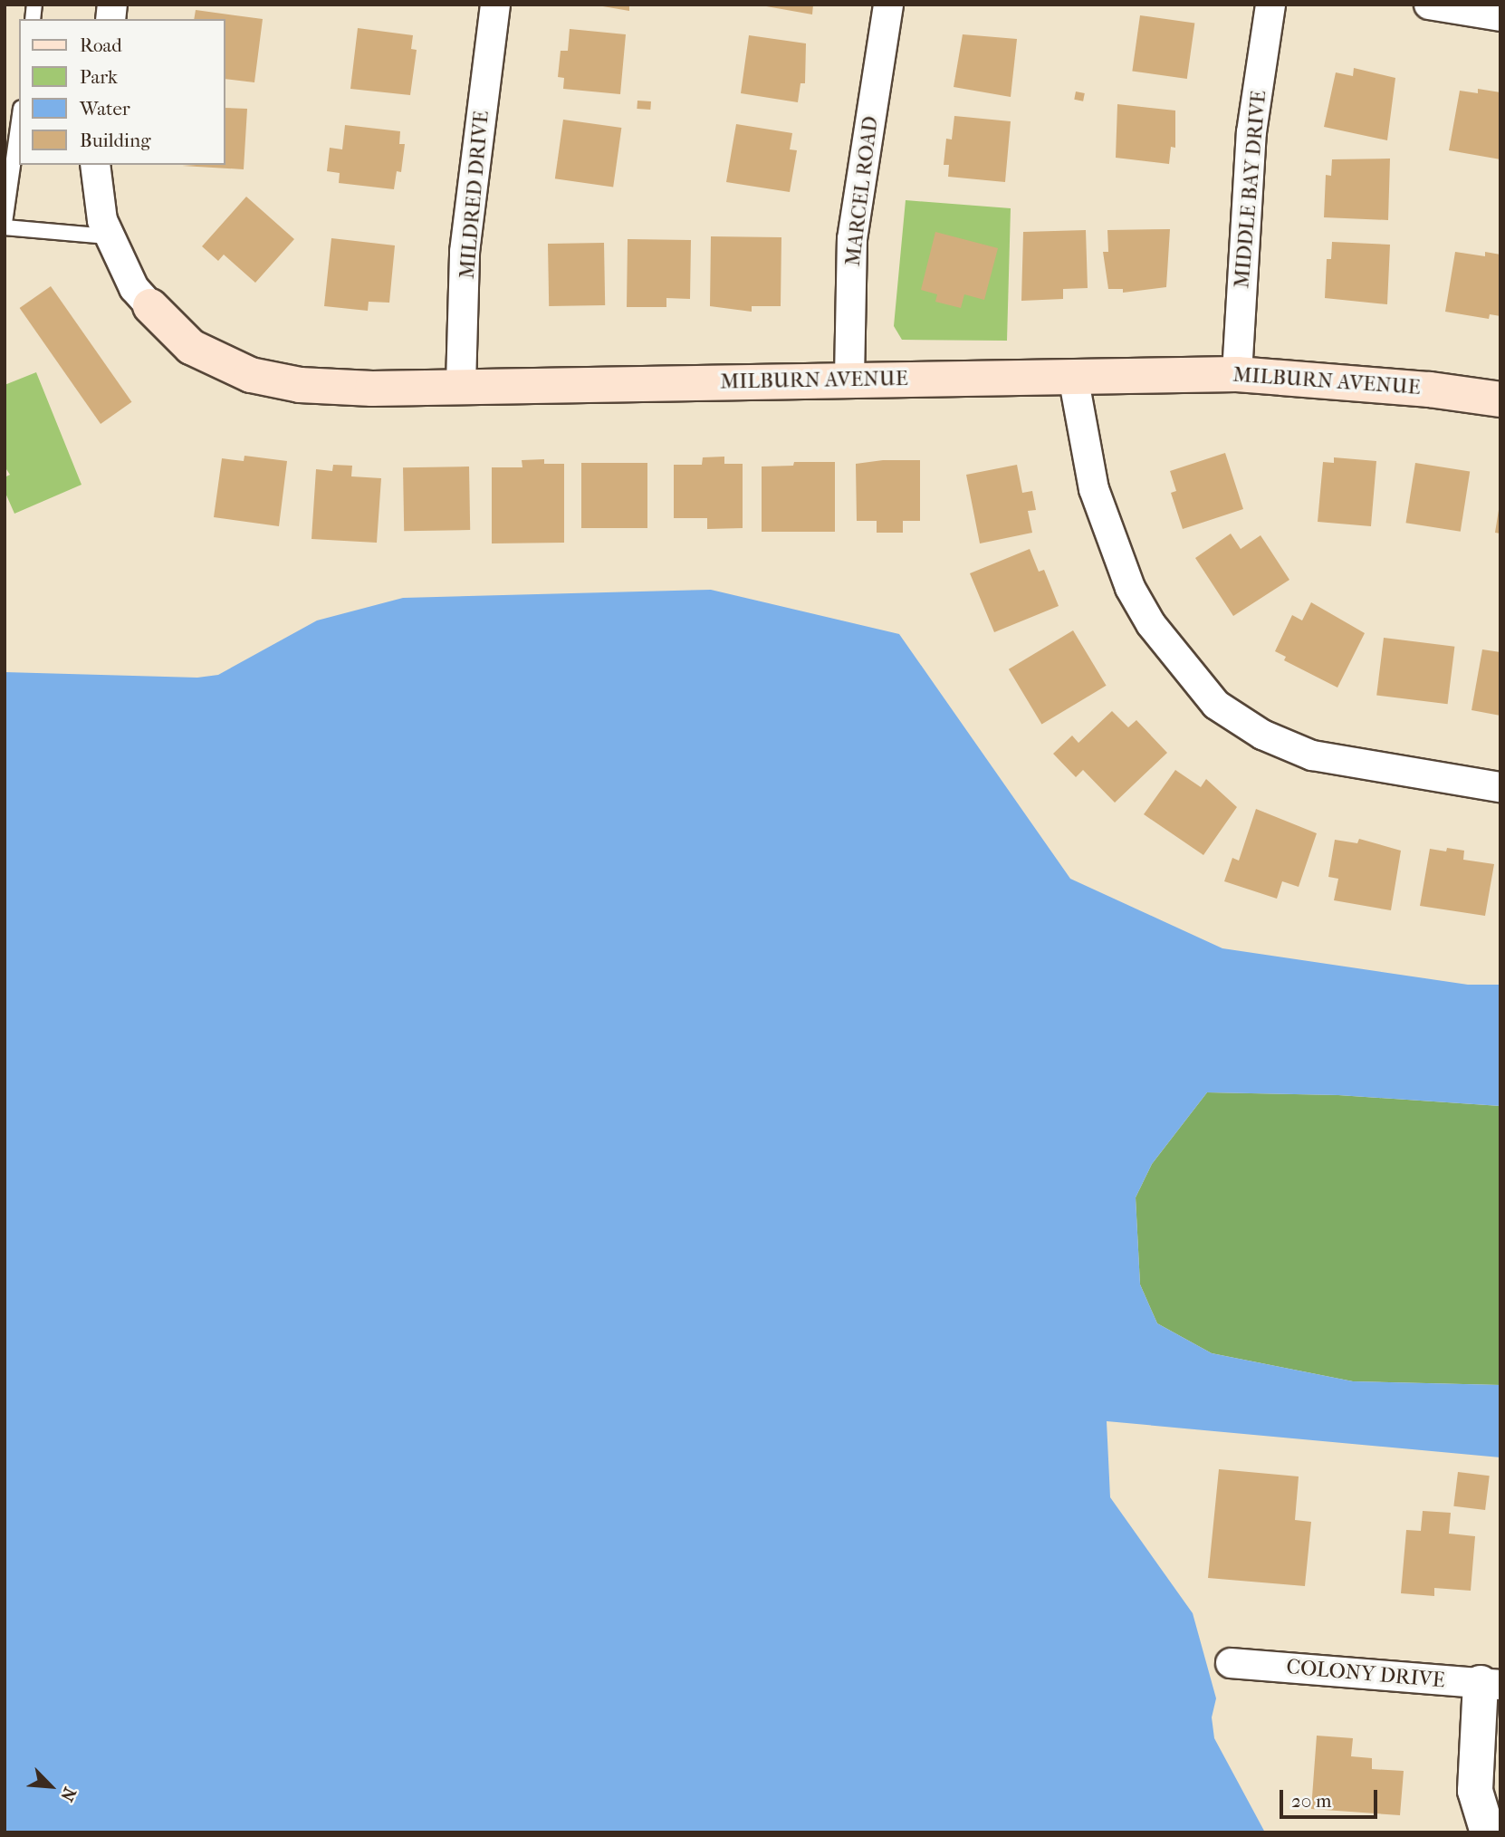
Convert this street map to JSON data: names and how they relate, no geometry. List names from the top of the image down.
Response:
{
  "streets": {
    "main road": ["MILBURN AVENUE"],
    "street": [
      "MIDDLE BAY DRIVE",
      "MARCEL ROAD",
      "MILDRED DRIVE",
      "COLONY DRIVE"
    ]
  },
  "crossings": [
    ["MIDDLE BAY DRIVE", "MILBURN AVENUE"],
    ["MARCEL ROAD", "MILBURN AVENUE"],
    ["MILDRED DRIVE", "MILBURN AVENUE"]
  ],
  "legend": [
    "Road",
    "Park",
    "Water",
    "Building"
  ],
  "scale_bar": "20 m",
  "north": "bottom right"
}
